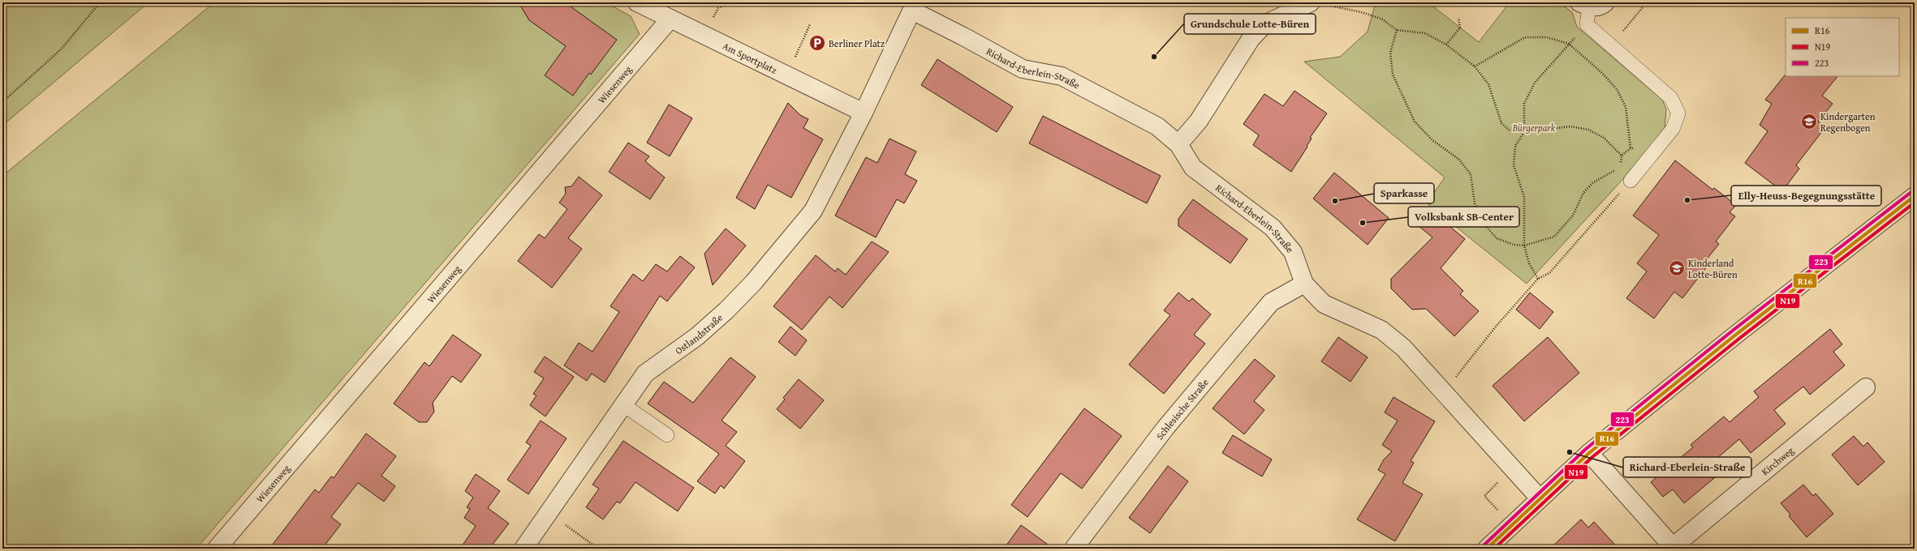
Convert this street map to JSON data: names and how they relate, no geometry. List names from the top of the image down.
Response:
{
  "streets": {
    "street": [
      "Am Sportplatz",
      "Richard-Eberlein-Straße",
      "Wiesenweg",
      "Ostlandstraße",
      "Schlesische Straße",
      "Kirchweg"
    ]
  },
  "crossings": [
    ["Am Sportplatz", "Wiesenweg"],
    ["Am Sportplatz", "Ostlandstraße"],
    ["Richard-Eberlein-Straße", "Schlesische Straße"]
  ],
  "parks": ["Bürgerpark"],
  "places": {
    "parking": ["Berliner Platz"],
    "other": [
      "Grundschule Lotte-Büren",
      "Elly-Heuss-Begegnungsstätte",
      "Sparkasse",
      "Volksbank SB-Center",
      "Richard-Eberlein-Straße"
    ],
    "school or university": ["Kindergarten Regenbogen", "Kinderland Lotte-Büren"]
  },
  "lines": ["transit line 223", "transit line R16", "transit line N19"],
  "legend": ["R16", "N19", "223"]
}
